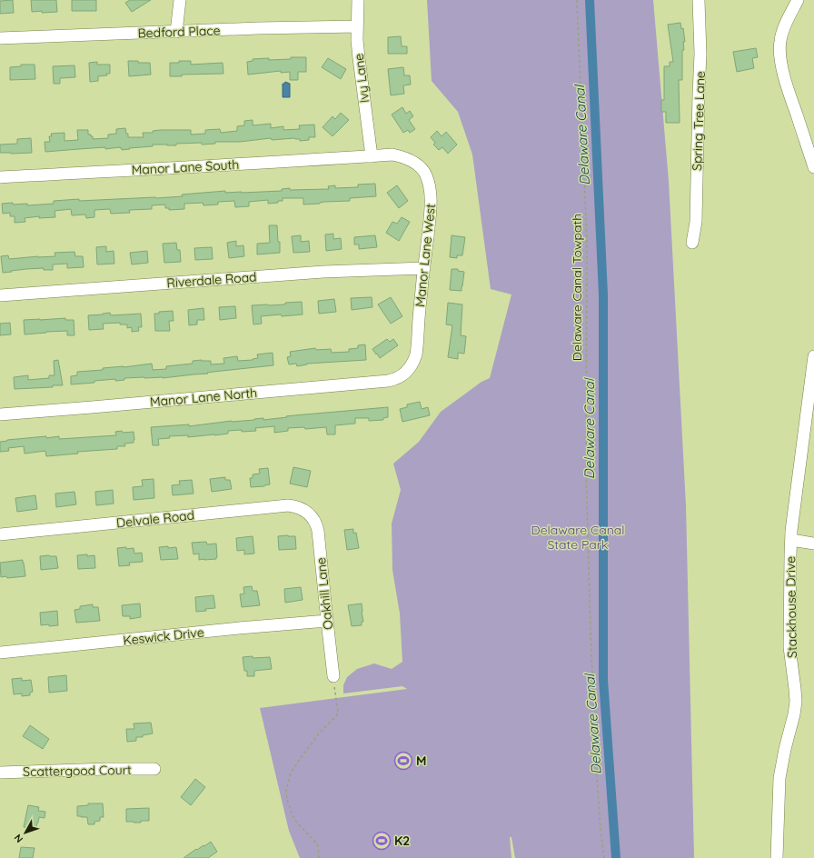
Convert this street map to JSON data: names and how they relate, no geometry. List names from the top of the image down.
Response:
{
  "streets": {
    "street": [
      "Bedford Place",
      "Ivy Lane",
      "Spring Tree Lane",
      "Manor Lane South",
      "Manor Lane West",
      "Riverdale Road",
      "Manor Lane North",
      "Delvale Road",
      "Oakhill Lane",
      "Stackhouse Drive",
      "Keswick Drive",
      "Scattergood Court"
    ],
    "path": ["Delaware Canal Towpath"]
  },
  "crossings": [
    ["Bedford Place", "Ivy Lane"],
    ["Ivy Lane", "Manor Lane South"],
    ["Ivy Lane", "Manor Lane West"],
    ["Manor Lane South", "Manor Lane West"],
    ["Manor Lane West", "Riverdale Road"],
    ["Manor Lane West", "Manor Lane North"],
    ["Delvale Road", "Oakhill Lane"],
    ["Oakhill Lane", "Keswick Drive"]
  ],
  "water": ["Delaware Canal"],
  "parks": ["Delaware Canal State Park"],
  "places": {
    "sports": ["M", "K2"]
  },
  "north": "bottom left"
}
